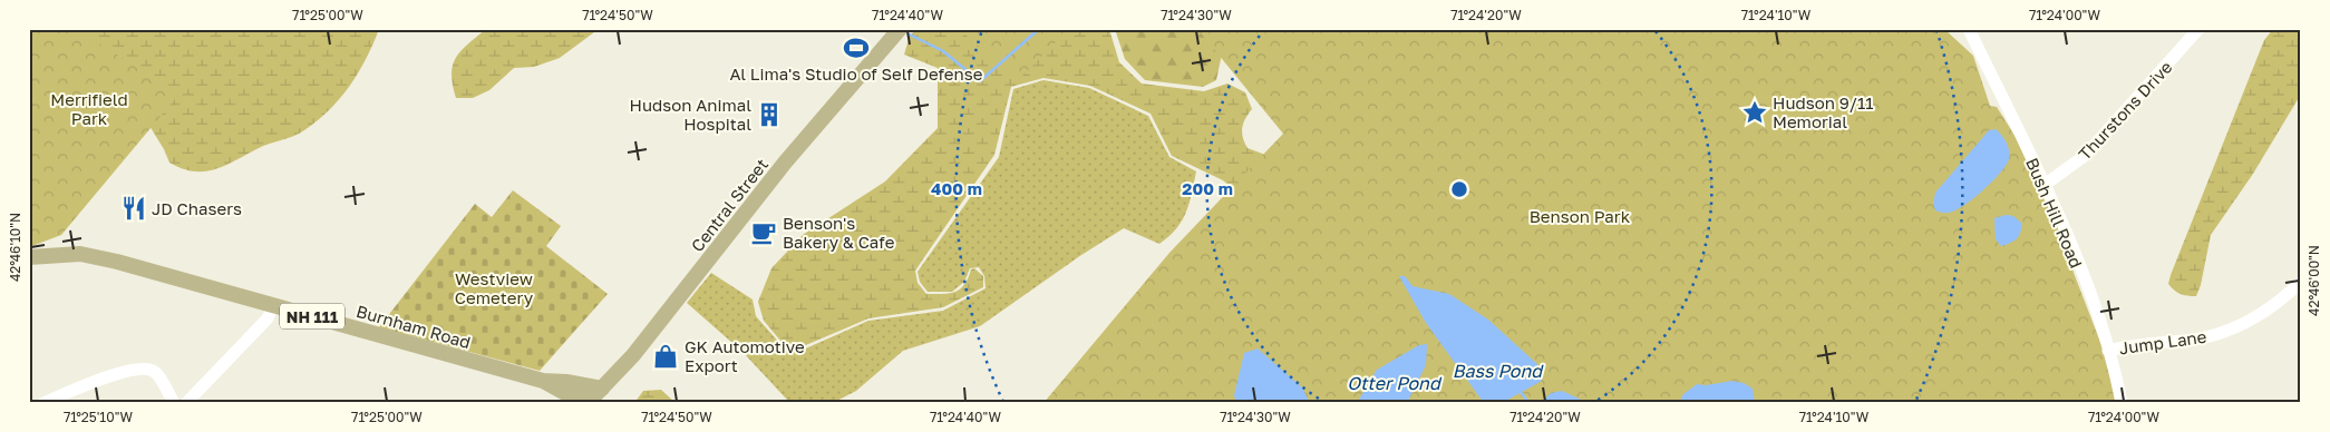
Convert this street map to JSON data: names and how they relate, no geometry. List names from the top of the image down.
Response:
{
  "streets": {
    "main road": ["Central Street", "NH 111", "Burnham Road"],
    "street": ["Thurstons Drive", "Bush Hill Road", "Jump Lane"]
  },
  "crossings": [
    ["Thurstons Drive", "Bush Hill Road"],
    ["Central Street", "Burnham Road"],
    ["Bush Hill Road", "Jump Lane"]
  ],
  "water": ["Bass Pond", "Otter Pond"],
  "parks": ["Merrifield Park", "Benson Park", "Westview Cemetery"],
  "places": {
    "sports": ["Al Lima's Studio of Self Defense"],
    "place": ["Hudson 9/11 Memorial"],
    "building": ["Hudson Animal Hospital"],
    "restaurant": ["JD Chasers"],
    "cafe": ["Benson's Bakery & Cafe"],
    "shop": ["GK Automotive Export"]
  },
  "coordinates": [
    "71°25'00\"W",
    "71°24'50\"W",
    "71°24'40\"W",
    "71°24'30\"W",
    "71°24'20\"W",
    "71°24'10\"W",
    "71°24'00\"W",
    "42°46'10\"N",
    "42°46'00\"N",
    "71°25'10\"W"
  ],
  "rings": ["200 m", "400 m"]
}
